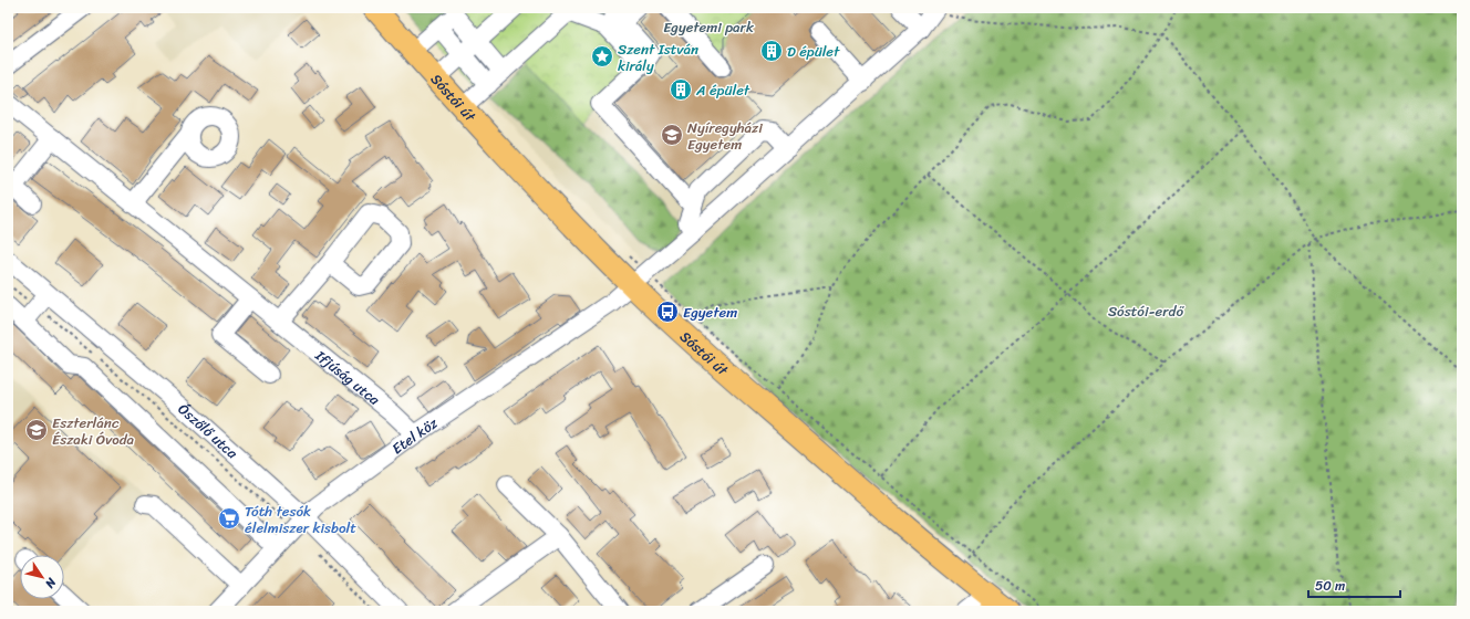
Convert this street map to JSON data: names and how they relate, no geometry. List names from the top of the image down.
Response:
{
  "streets": {
    "main road": ["Sóstói út"],
    "street": ["Ifjúság utca", "Ószőlő utca", "Etel köz"]
  },
  "crossings": [
    ["Sóstói út", "Etel köz"],
    ["Ifjúság utca", "Etel köz"],
    ["Ószőlő utca", "Etel köz"]
  ],
  "parks": ["Egyetemi park", "Sóstói-erdő"],
  "places": {
    "building": ["D épület", "A épület"],
    "place": ["Szent István király"],
    "school or university": ["Nyíregyházi Egyetem", "Eszterlánc Északi Óvoda"],
    "bus stop": ["Egyetem"],
    "supermarket": ["Tóth tesók élelmiszer kisbolt"]
  },
  "scale_bar": "50 m",
  "north": "bottom right"
}
